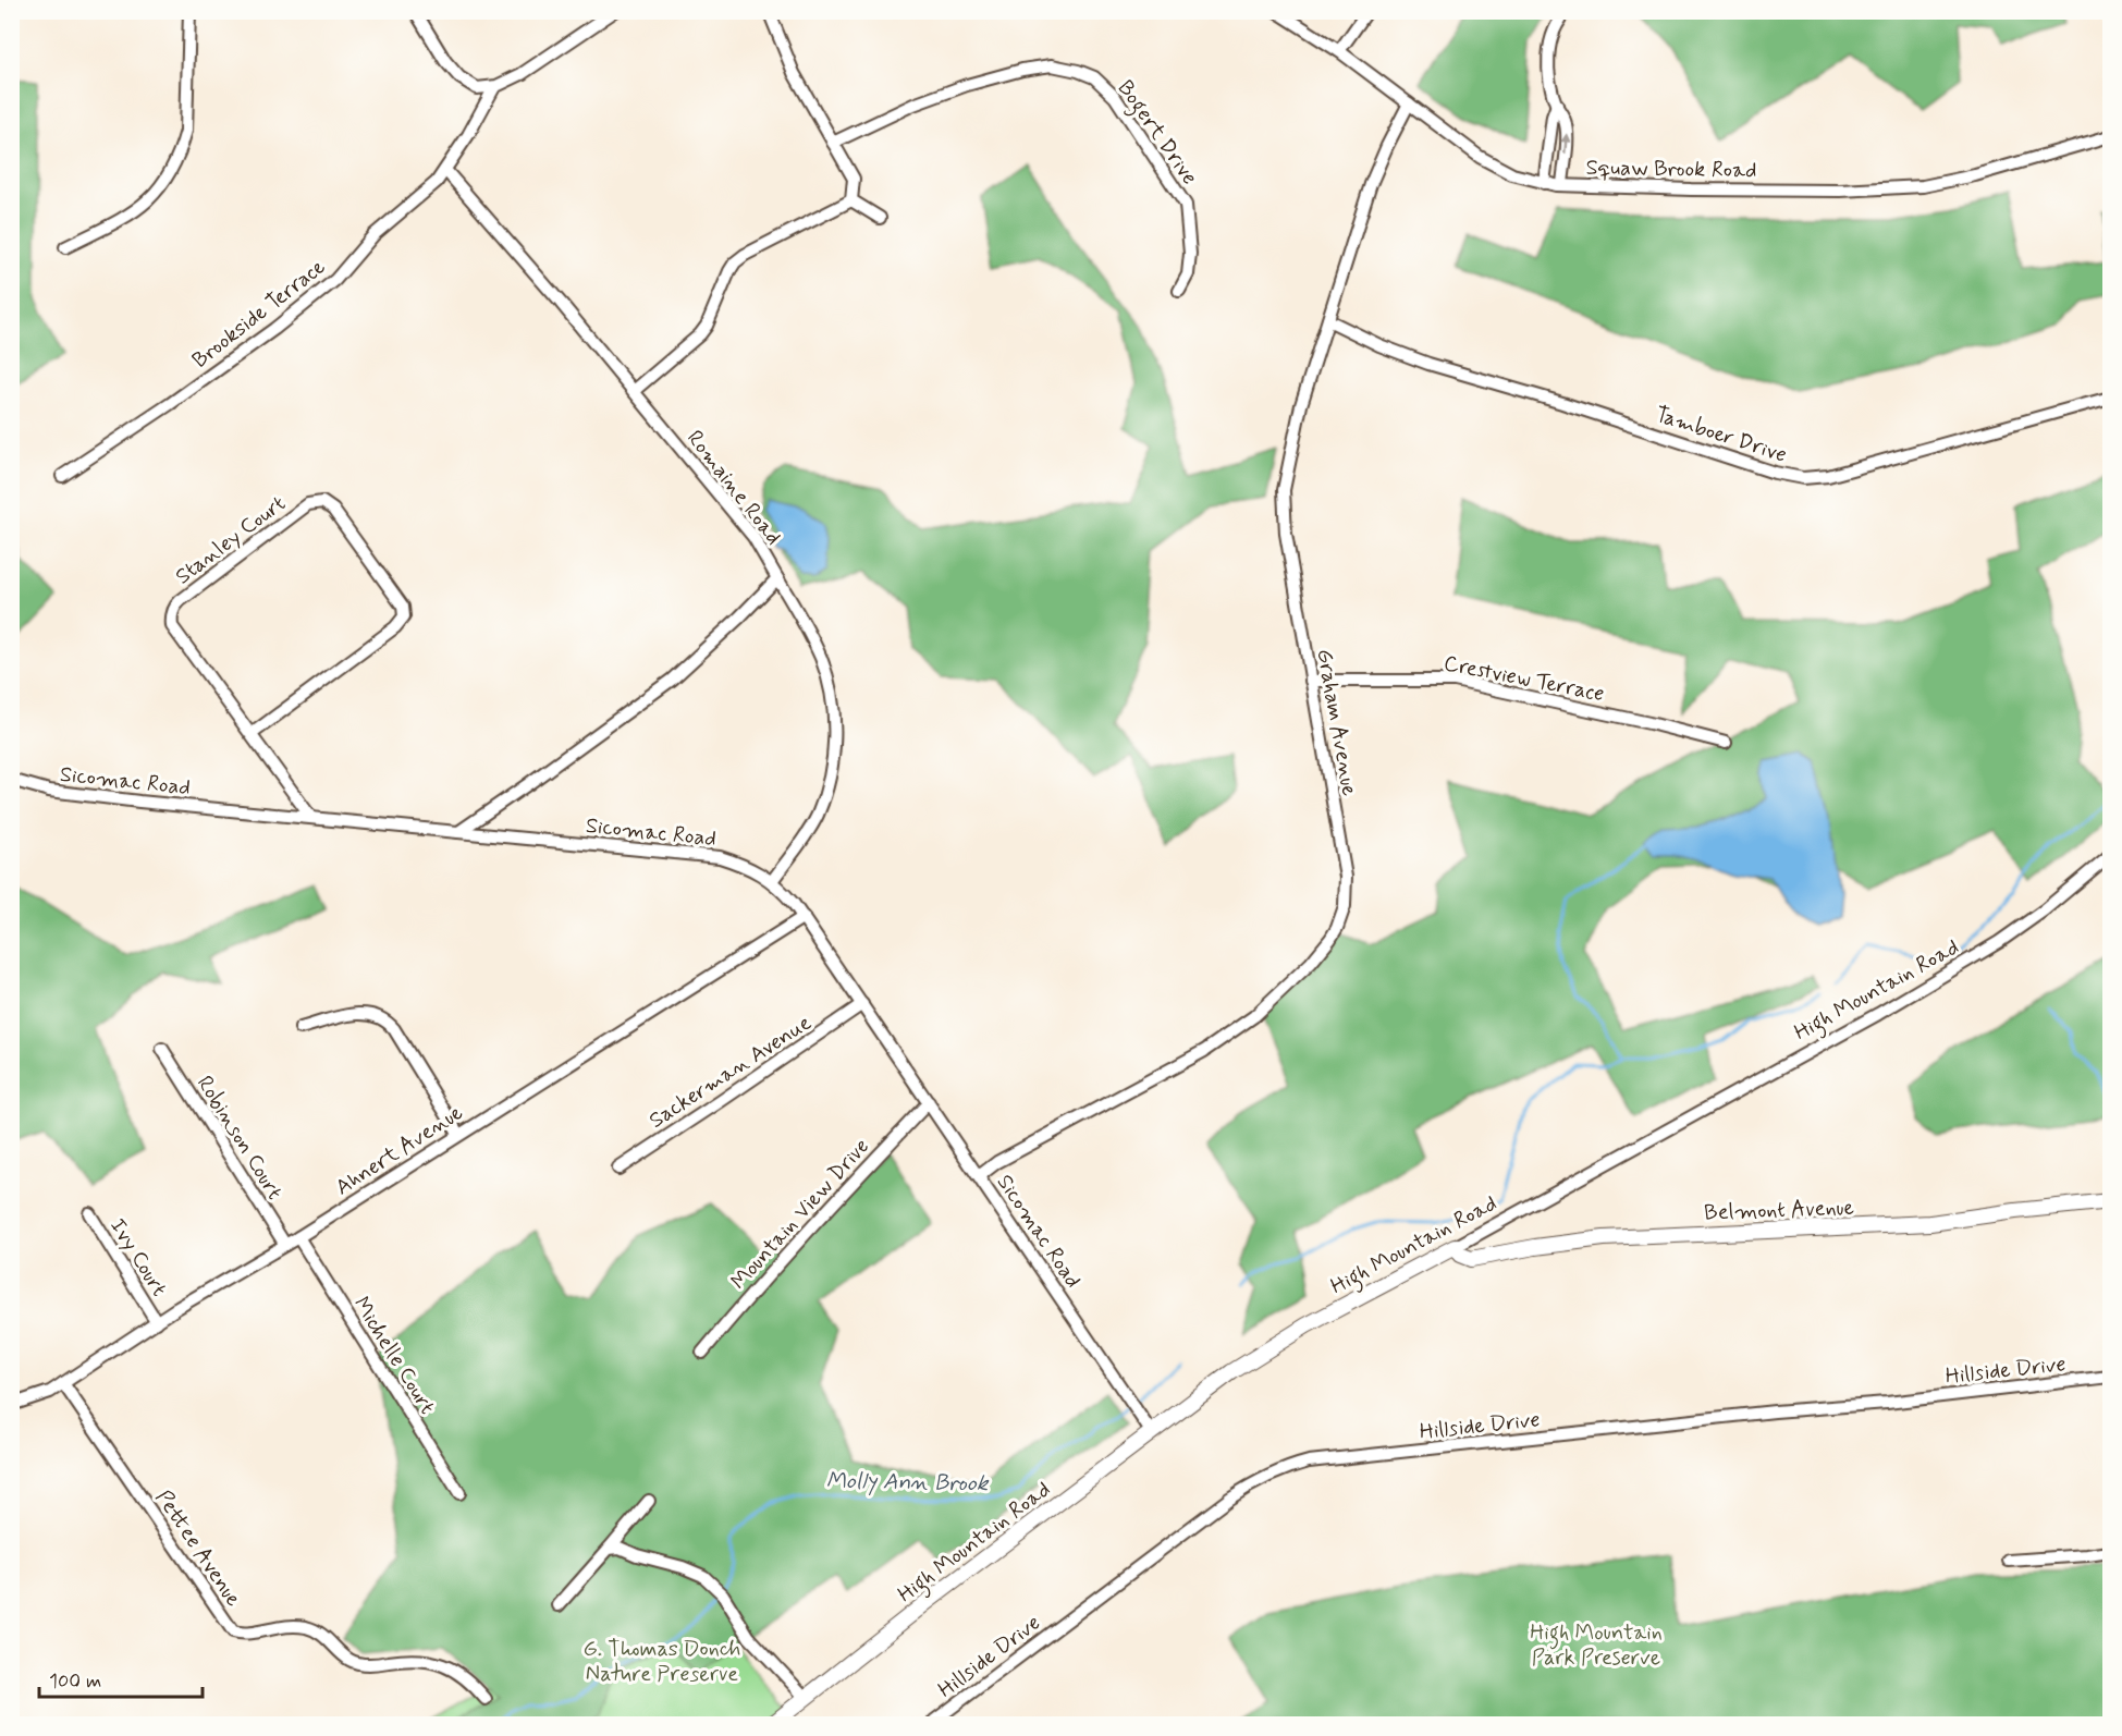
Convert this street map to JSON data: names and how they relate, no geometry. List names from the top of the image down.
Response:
{
  "streets": {
    "main road": ["High Mountain Road", "Belmont Avenue"],
    "street": [
      "Bogert Drive",
      "Squaw Brook Road",
      "Brookside Terrace",
      "Tamboer Drive",
      "Romaine Road",
      "Stanley Court",
      "Crestview Terrace",
      "Graham Avenue",
      "Sicomac Road",
      "Sackerman Avenue",
      "Robinson Court",
      "Ahnert Avenue",
      "Mountain View Drive",
      "Ivy Court",
      "Michelle Court",
      "Hillside Drive",
      "Pettee Avenue"
    ]
  },
  "crossings": [
    ["Squaw Brook Road", "Graham Avenue"],
    ["Brookside Terrace", "Romaine Road"],
    ["Tamboer Drive", "Graham Avenue"],
    ["Romaine Road", "Sicomac Road"],
    ["Stanley Court", "Sicomac Road"],
    ["Crestview Terrace", "Graham Avenue"],
    ["Graham Avenue", "Sicomac Road"],
    ["Sicomac Road", "High Mountain Road"],
    ["Sicomac Road", "Sackerman Avenue"],
    ["Sicomac Road", "Ahnert Avenue"],
    ["Sicomac Road", "Mountain View Drive"],
    ["High Mountain Road", "Belmont Avenue"],
    ["Robinson Court", "Ahnert Avenue"],
    ["Ahnert Avenue", "Ivy Court"],
    ["Ahnert Avenue", "Michelle Court"],
    ["Ahnert Avenue", "Pettee Avenue"]
  ],
  "water": ["Molly Ann Brook"],
  "parks": ["High Mountain Park Preserve", "G. Thomas Donch Nature Preserve"],
  "scale_bar": "100 m"
}
